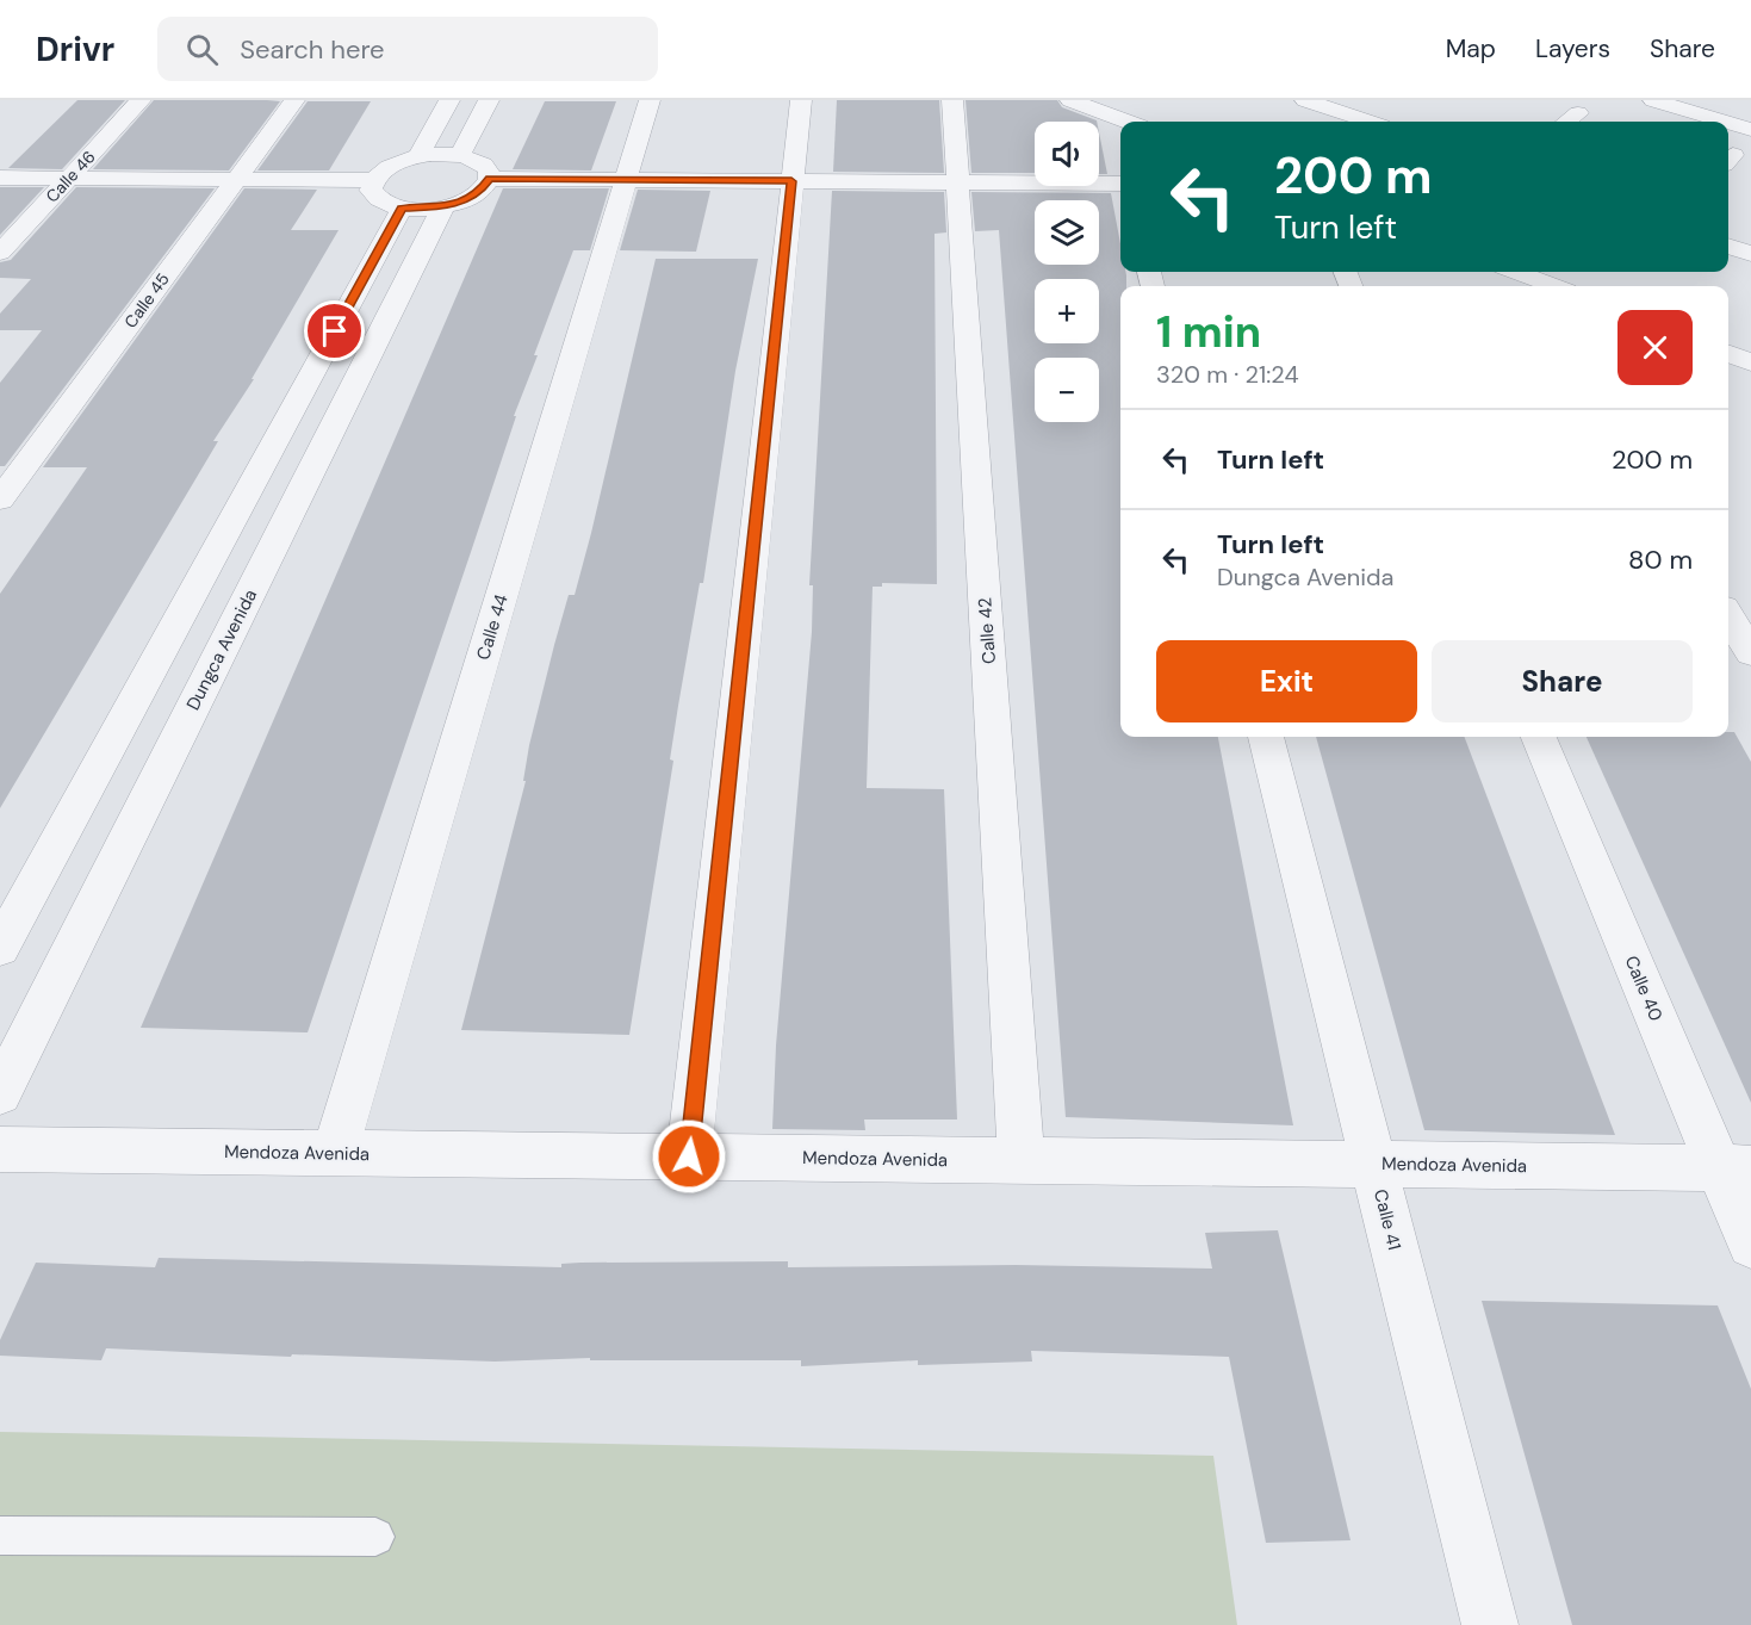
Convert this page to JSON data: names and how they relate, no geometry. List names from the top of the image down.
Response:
{
  "streets": {
    "street": [
      "Calle 46",
      "Calle 45",
      "Calle 44",
      "Calle 42",
      "Dungca Avenida",
      "Calle 40",
      "Mendoza Avenida",
      "Calle 41"
    ]
  },
  "crossings": [
    ["Calle 44", "Mendoza Avenida"],
    ["Calle 42", "Mendoza Avenida"],
    ["Calle 40", "Mendoza Avenida"],
    ["Mendoza Avenida", "Calle 41"]
  ],
  "page": {
    "header": "Drivr",
    "search": "Search here",
    "nav": ["Map", "Layers", "Share"],
    "map_buttons": ["+", "−"],
    "turn": ["200 m", "Turn left"],
    "heading": ["1 min", "320 m · 21:24"],
    "list": [
      {
        "name": "Turn left",
        "value": "200 m"
      },
      {
        "name": "Turn left",
        "note": "Dungca Avenida",
        "value": "80 m"
      }
    ],
    "buttons": ["Exit", "Share"]
  }
}
